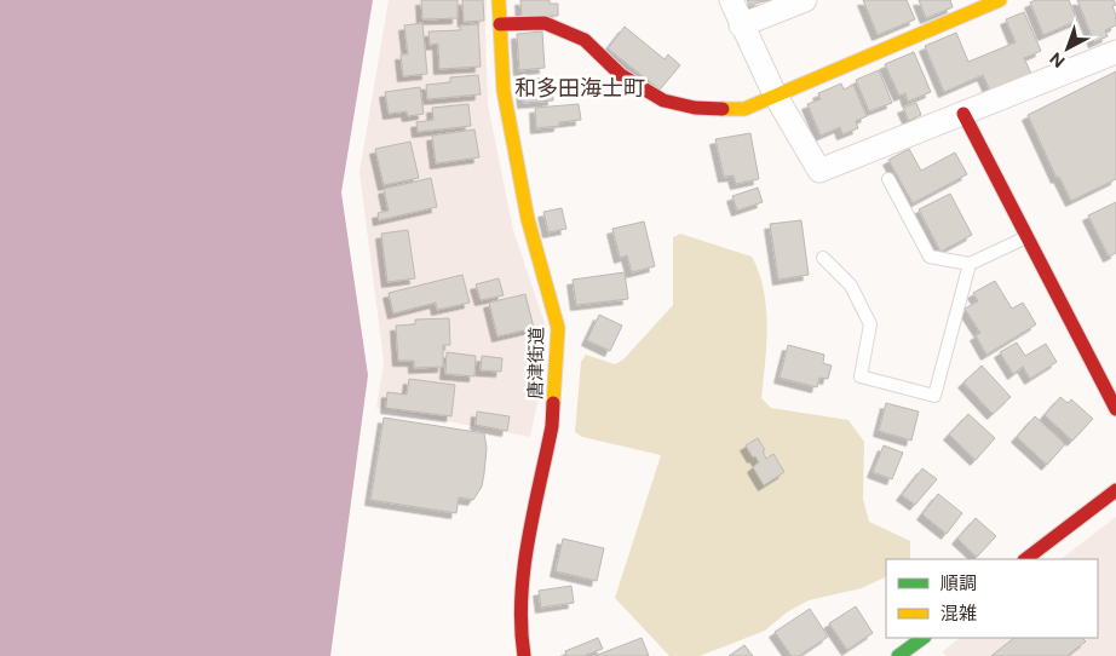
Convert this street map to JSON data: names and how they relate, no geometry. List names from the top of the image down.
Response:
{
  "streets": {
    "street": ["唐津街道"]
  },
  "districts": ["和多田海士町"],
  "legend": ["順調", "混雑"],
  "north": "bottom left"
}
